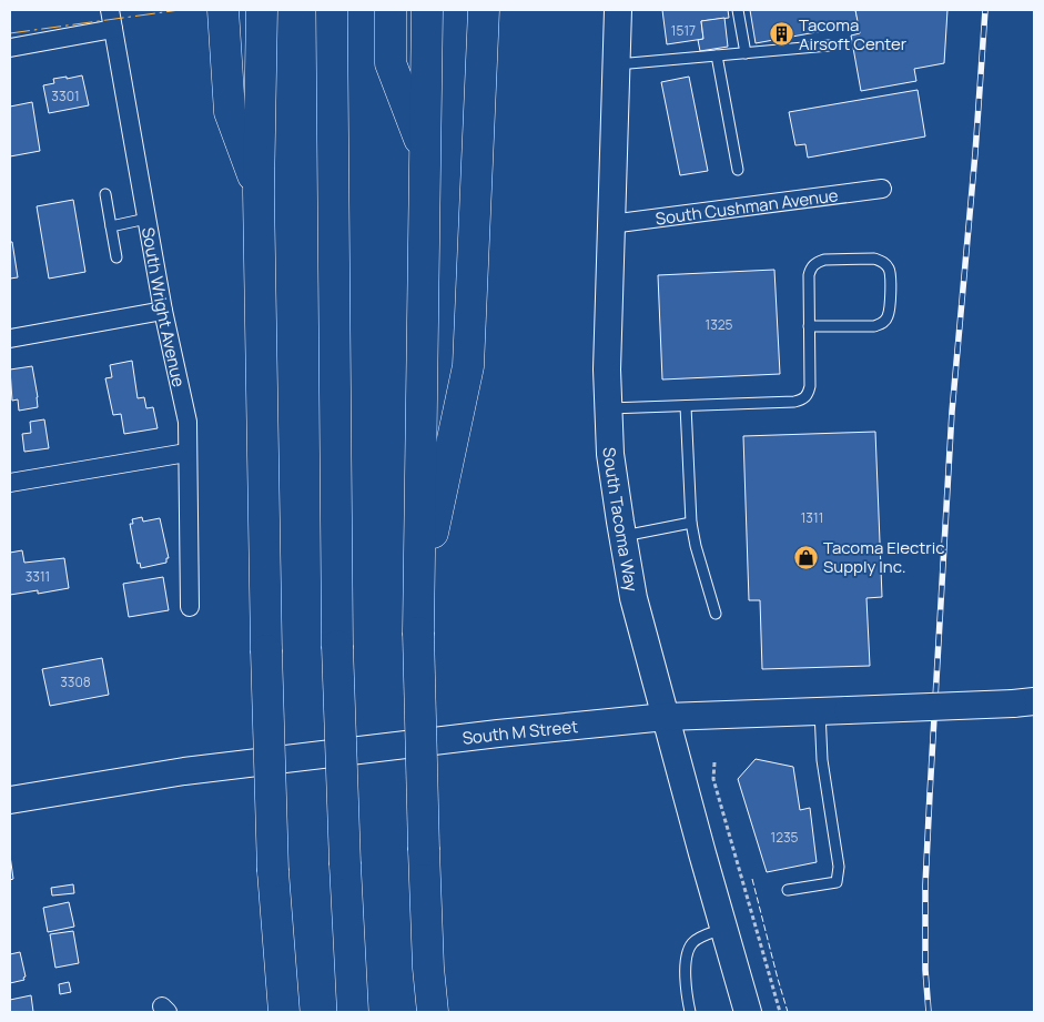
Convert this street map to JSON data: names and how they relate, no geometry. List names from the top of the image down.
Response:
{
  "streets": {
    "main road": ["South Tacoma Way", "South M Street"],
    "street": ["South Cushman Avenue", "South Wright Avenue"]
  },
  "crossings": [
    ["South Cushman Avenue", "South Tacoma Way"],
    ["South Tacoma Way", "South M Street"]
  ],
  "places": {
    "building": ["Tacoma Airsoft Center"],
    "shop": ["Tacoma Electric Supply Inc."]
  },
  "house_numbers": [
    "1517",
    "3301",
    "1325",
    "1311",
    "3311",
    "3308",
    "1235"
  ]
}
